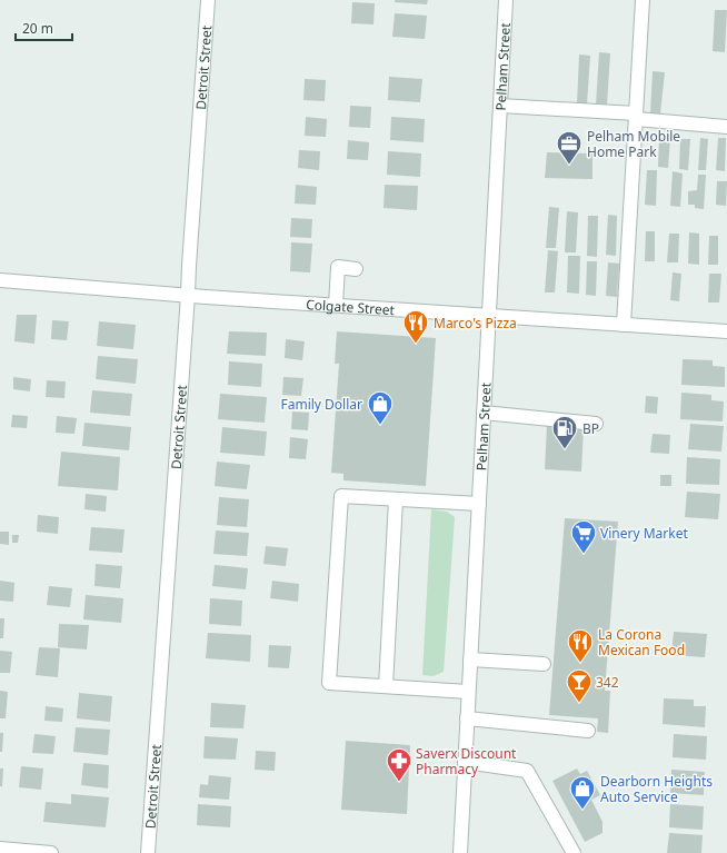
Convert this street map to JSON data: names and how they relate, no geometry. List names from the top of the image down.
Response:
{
  "streets": {
    "street": ["Detroit Street", "Pelham Street", "Colgate Street"]
  },
  "crossings": [
    ["Detroit Street", "Colgate Street"],
    ["Pelham Street", "Colgate Street"]
  ],
  "places": {
    "office": ["Pelham Mobile Home Park"],
    "restaurant": ["Marco's Pizza", "La Corona Mexican Food"],
    "shop": ["Family Dollar", "Dearborn Heights Auto Service"],
    "fuel station": ["BP"],
    "supermarket": ["Vinery Market"],
    "bar": ["342"],
    "pharmacy": ["Saverx Discount Pharmacy"]
  },
  "scale_bar": "20 m"
}
